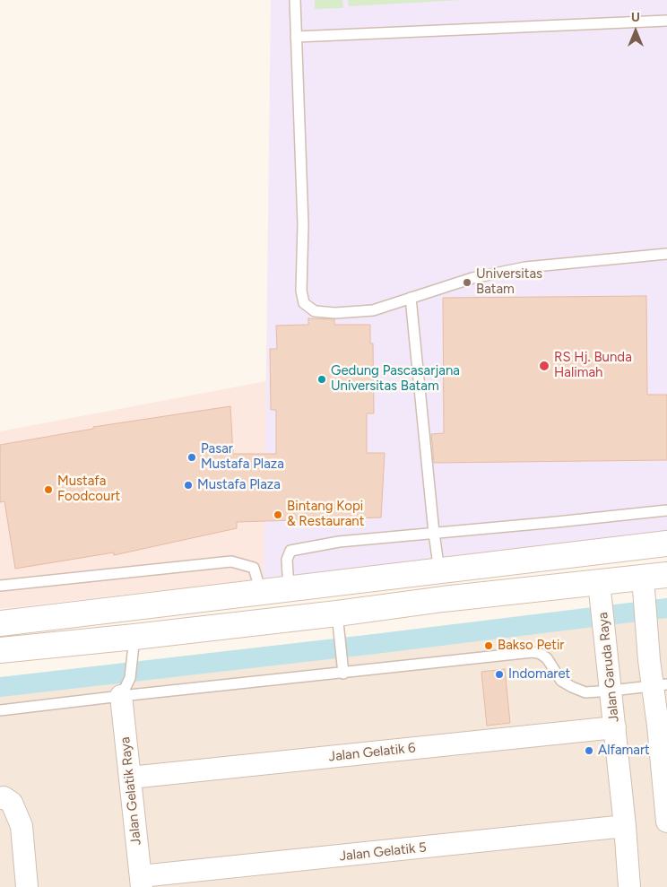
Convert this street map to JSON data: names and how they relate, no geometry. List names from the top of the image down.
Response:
{
  "streets": {
    "street": [
      "Jalan Garuda Raya",
      "Jalan Gelatik 6",
      "Jalan Gelatik Raya",
      "Jalan Gelatik 5"
    ]
  },
  "crossings": [
    ["Jalan Garuda Raya", "Jalan Gelatik 6"],
    ["Jalan Garuda Raya", "Jalan Gelatik 5"],
    ["Jalan Gelatik 6", "Jalan Gelatik Raya"],
    ["Jalan Gelatik Raya", "Jalan Gelatik 5"]
  ],
  "places": [
    "Universitas Batam",
    "RS Hj. Bunda Halimah",
    "Gedung Pascasarjana Universitas Batam",
    "Pasar Mustafa Plaza",
    "Mustafa Plaza",
    "Mustafa Foodcourt",
    "Bintang Kopi & Restaurant",
    "Bakso Petir",
    "Indomaret",
    "Alfamart"
  ],
  "north": "top"
}
